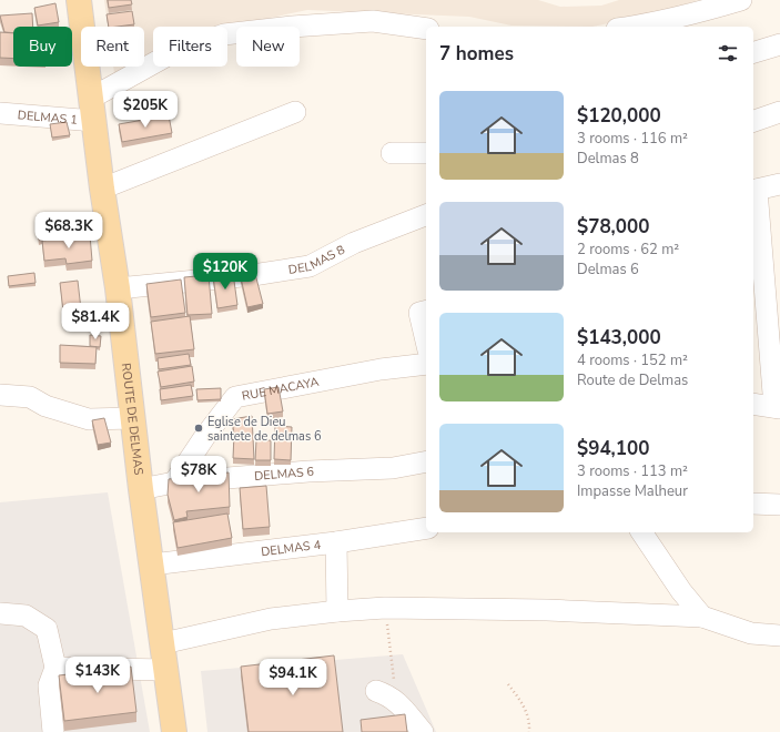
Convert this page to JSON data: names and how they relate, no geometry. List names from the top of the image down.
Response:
{
  "streets": {
    "main road": ["ROUTE DE DELMAS"],
    "street": [
      "DELMAS 1",
      "DELMAS 8",
      "RUE MACAYA",
      "DELMAS 6",
      "DELMAS 4"
    ]
  },
  "crossings": [
    ["DELMAS 1", "ROUTE DE DELMAS"],
    ["DELMAS 8", "ROUTE DE DELMAS"],
    ["RUE MACAYA", "DELMAS 6"],
    ["ROUTE DE DELMAS", "DELMAS 6"],
    ["ROUTE DE DELMAS", "DELMAS 4"]
  ],
  "places": ["Eglise de Dieu saintete de delmas 6"],
  "page": {
    "chip": [
      "Buy",
      "Rent",
      "Filters",
      "New"
    ],
    "heading": "7 homes",
    "list": [
      {
        "name": "$120,000",
        "note": "3 rooms · 116 m² · Delmas 8"
      },
      {
        "name": "$78,000",
        "note": "2 rooms · 62 m² · Delmas 6"
      },
      {
        "name": "$143,000",
        "note": "4 rooms · 152 m² · Route de Delmas"
      },
      {
        "name": "$94,100",
        "note": "3 rooms · 113 m² · Impasse Malheur"
      }
    ],
    "price": [
      "$205K",
      "$68.3K",
      "$120K",
      "$81.4K",
      "$78K",
      "$143K",
      "$94.1K"
    ]
  }
}
